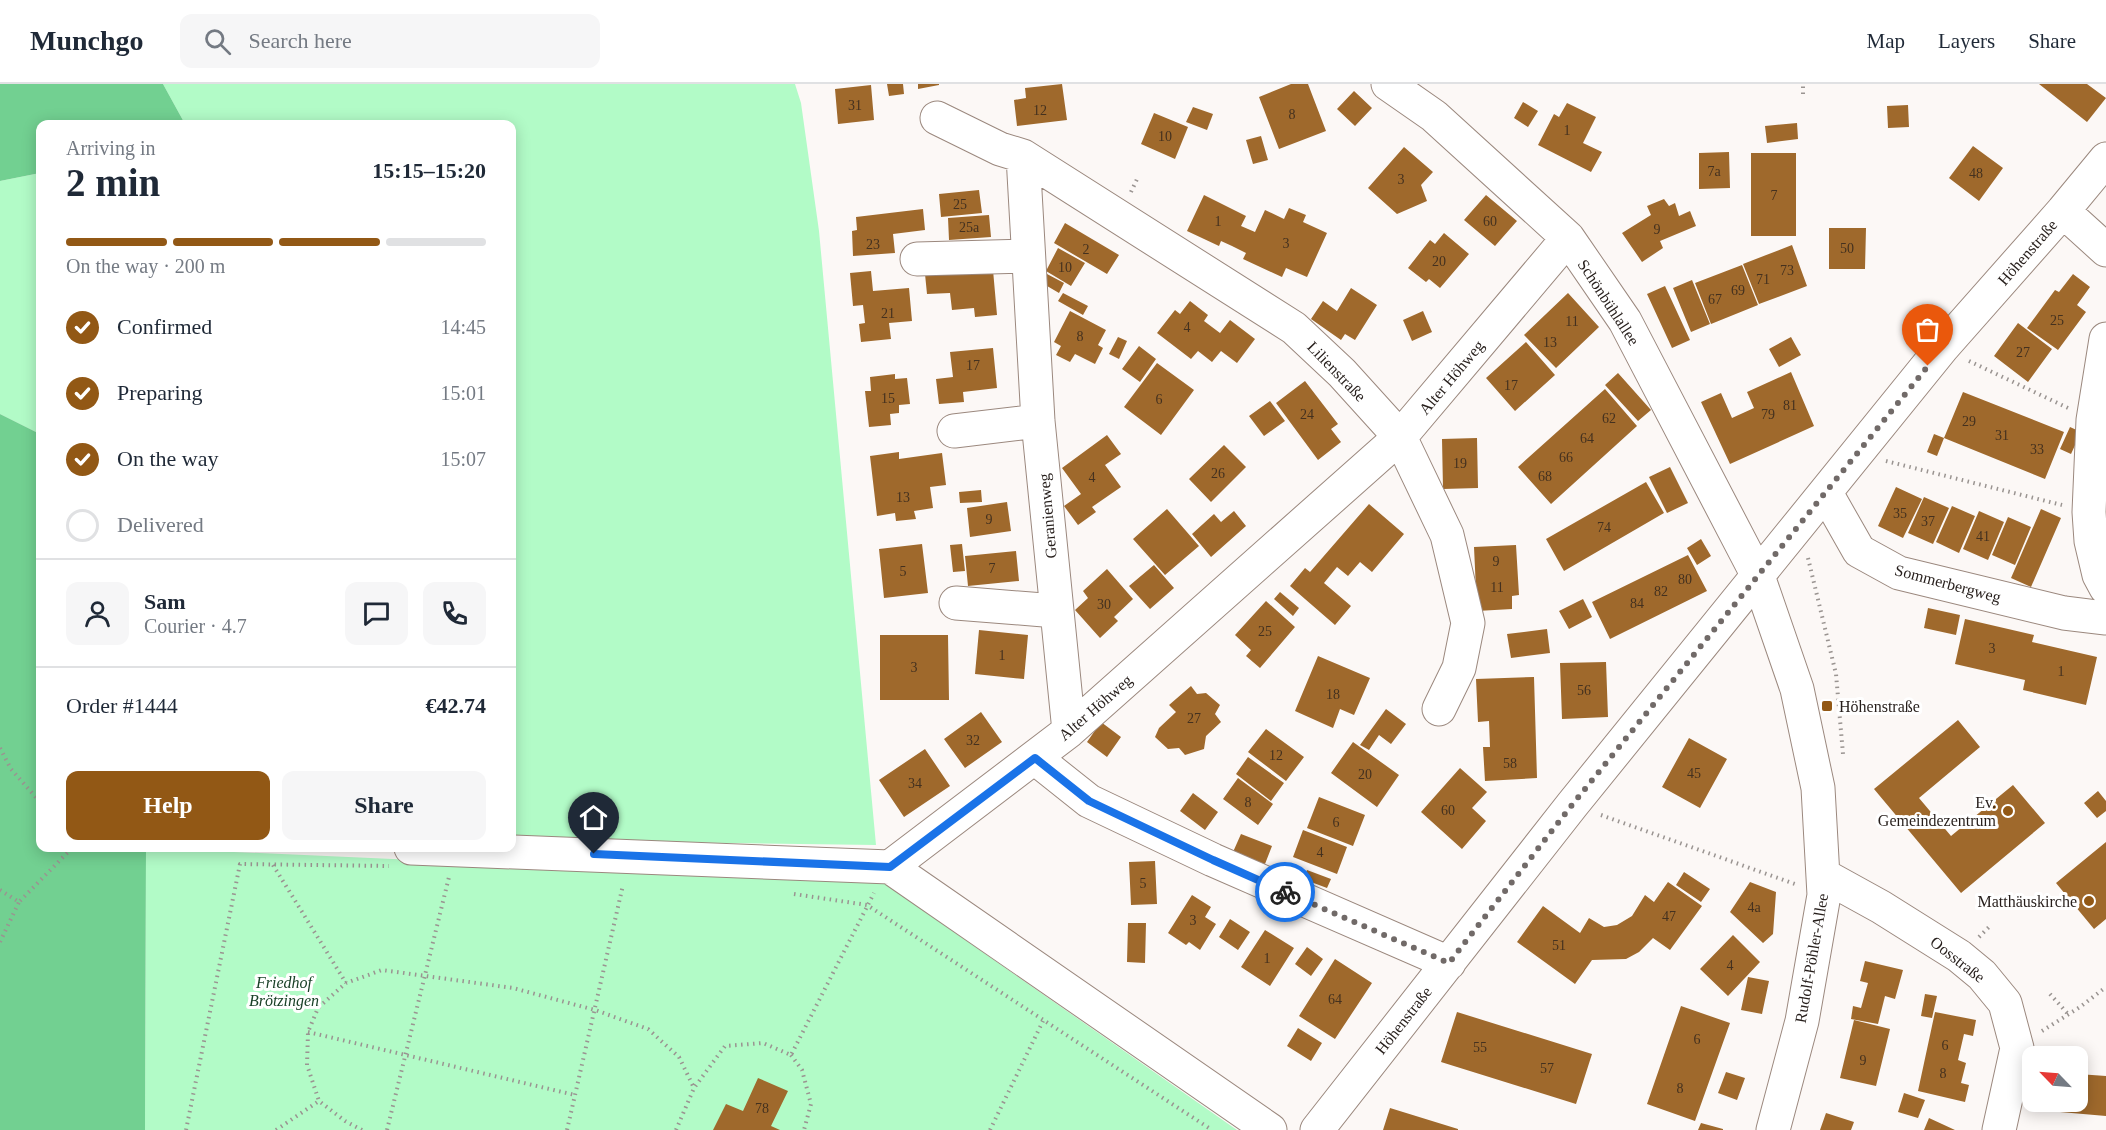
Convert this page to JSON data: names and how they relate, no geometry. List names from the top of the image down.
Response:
{
  "streets": {
    "street": [
      "Höhenstraße",
      "Schönbühlallee",
      "Lilienstraße",
      "Alter Höhweg",
      "Geranienweg",
      "Sommerbergweg",
      "Rudolf-Pöhler-Allee",
      "Oosstraße"
    ]
  },
  "crossings": [
    ["Höhenstraße", "Schönbühlallee"],
    ["Höhenstraße", "Sommerbergweg"],
    ["Höhenstraße", "Rudolf-Pöhler-Allee"],
    ["Schönbühlallee", "Alter Höhweg"],
    ["Schönbühlallee", "Rudolf-Pöhler-Allee"],
    ["Lilienstraße", "Alter Höhweg"],
    ["Lilienstraße", "Geranienweg"],
    ["Alter Höhweg", "Geranienweg"],
    ["Rudolf-Pöhler-Allee", "Oosstraße"]
  ],
  "parks": ["Friedhof Brötzingen"],
  "places": {
    "transit": ["Höhenstraße"],
    "other": ["Ev. Gemeindezentrum", "Matthäuskirche"]
  },
  "house_numbers": [
    "31",
    "12",
    "8",
    "1",
    "10",
    "7a",
    "48",
    "3",
    "7",
    "25",
    "1",
    "60",
    "25a",
    "9",
    "3",
    "23",
    "50",
    "2",
    "20",
    "10",
    "73",
    "71",
    "69",
    "67",
    "21",
    "25",
    "11",
    "4",
    "8",
    "13",
    "27",
    "17",
    "17",
    "15",
    "6",
    "81",
    "24",
    "79",
    "62",
    "29",
    "31",
    "64",
    "33",
    "66",
    "19",
    "26",
    "68",
    "4",
    "13",
    "35",
    "9",
    "37",
    "74",
    "41",
    "9",
    "7",
    "5",
    "80",
    "11",
    "82",
    "84",
    "30",
    "25",
    "3",
    "1",
    "3",
    "1",
    "56",
    "18",
    "27",
    "32",
    "12",
    "58",
    "45",
    "20",
    "34",
    "8",
    "60",
    "6",
    "4",
    "5",
    "4a",
    "47",
    "3",
    "51",
    "1",
    "4",
    "64",
    "6",
    "6",
    "55",
    "9",
    "57",
    "8",
    "8",
    "78"
  ],
  "north": "top left",
  "page": {
    "header": "Munchgo",
    "search": "Search here",
    "nav": ["Map", "Layers", "Share"],
    "heading": ["2 min", "Arriving in", "15:15–15:20"],
    "panel": [
      "Sam",
      "Courier · 4.7",
      "Order #1444",
      "€42.74"
    ],
    "bar": "On the way · 200 m",
    "list": [
      ["Confirmed", "14:45"],
      ["Preparing", "15:01"],
      ["On the way", "15:07"],
      "Delivered"
    ],
    "buttons": ["Help", "Share"]
  }
}
